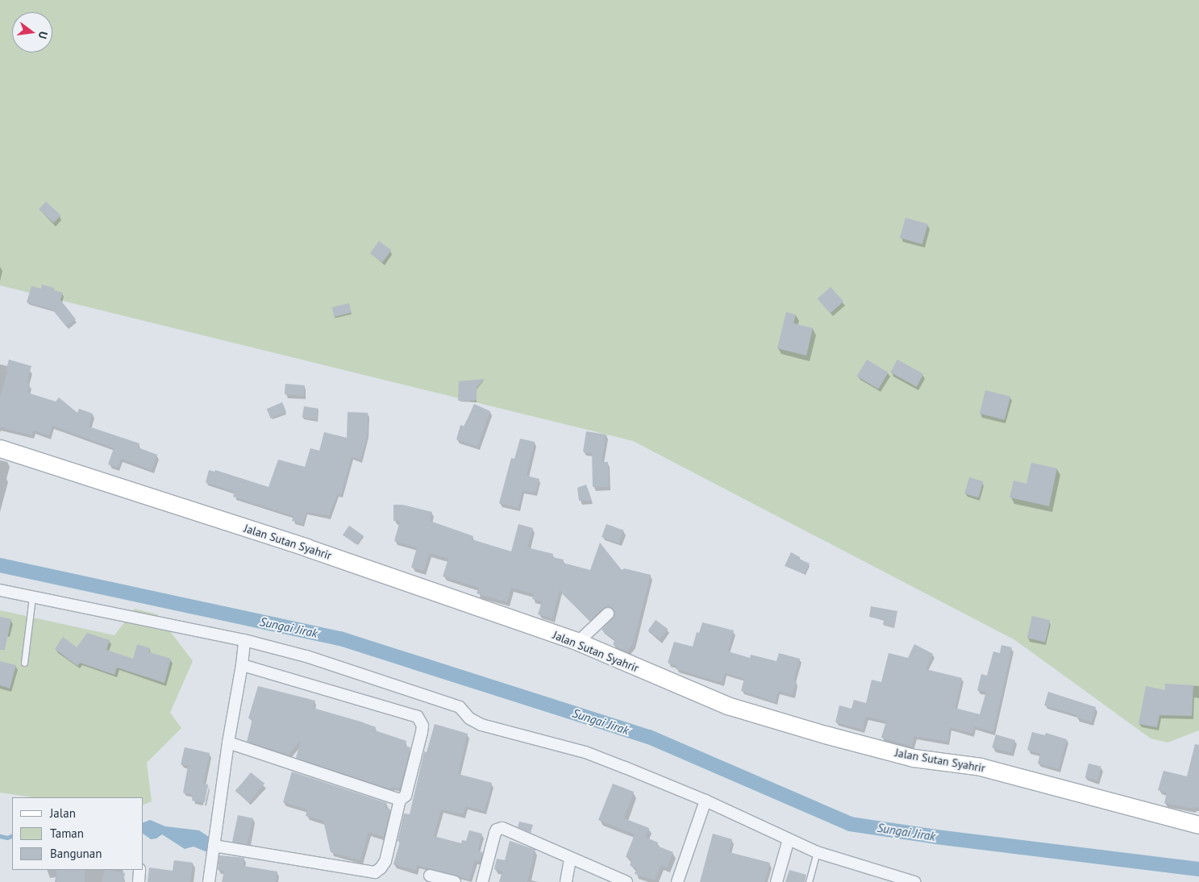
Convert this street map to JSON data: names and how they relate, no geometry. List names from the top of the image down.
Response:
{
  "streets": {
    "main road": ["Jalan Sutan Syahrir"]
  },
  "water": ["Sungai Jirak"],
  "legend": ["Jalan", "Taman", "Bangunan"],
  "north": "right"
}
